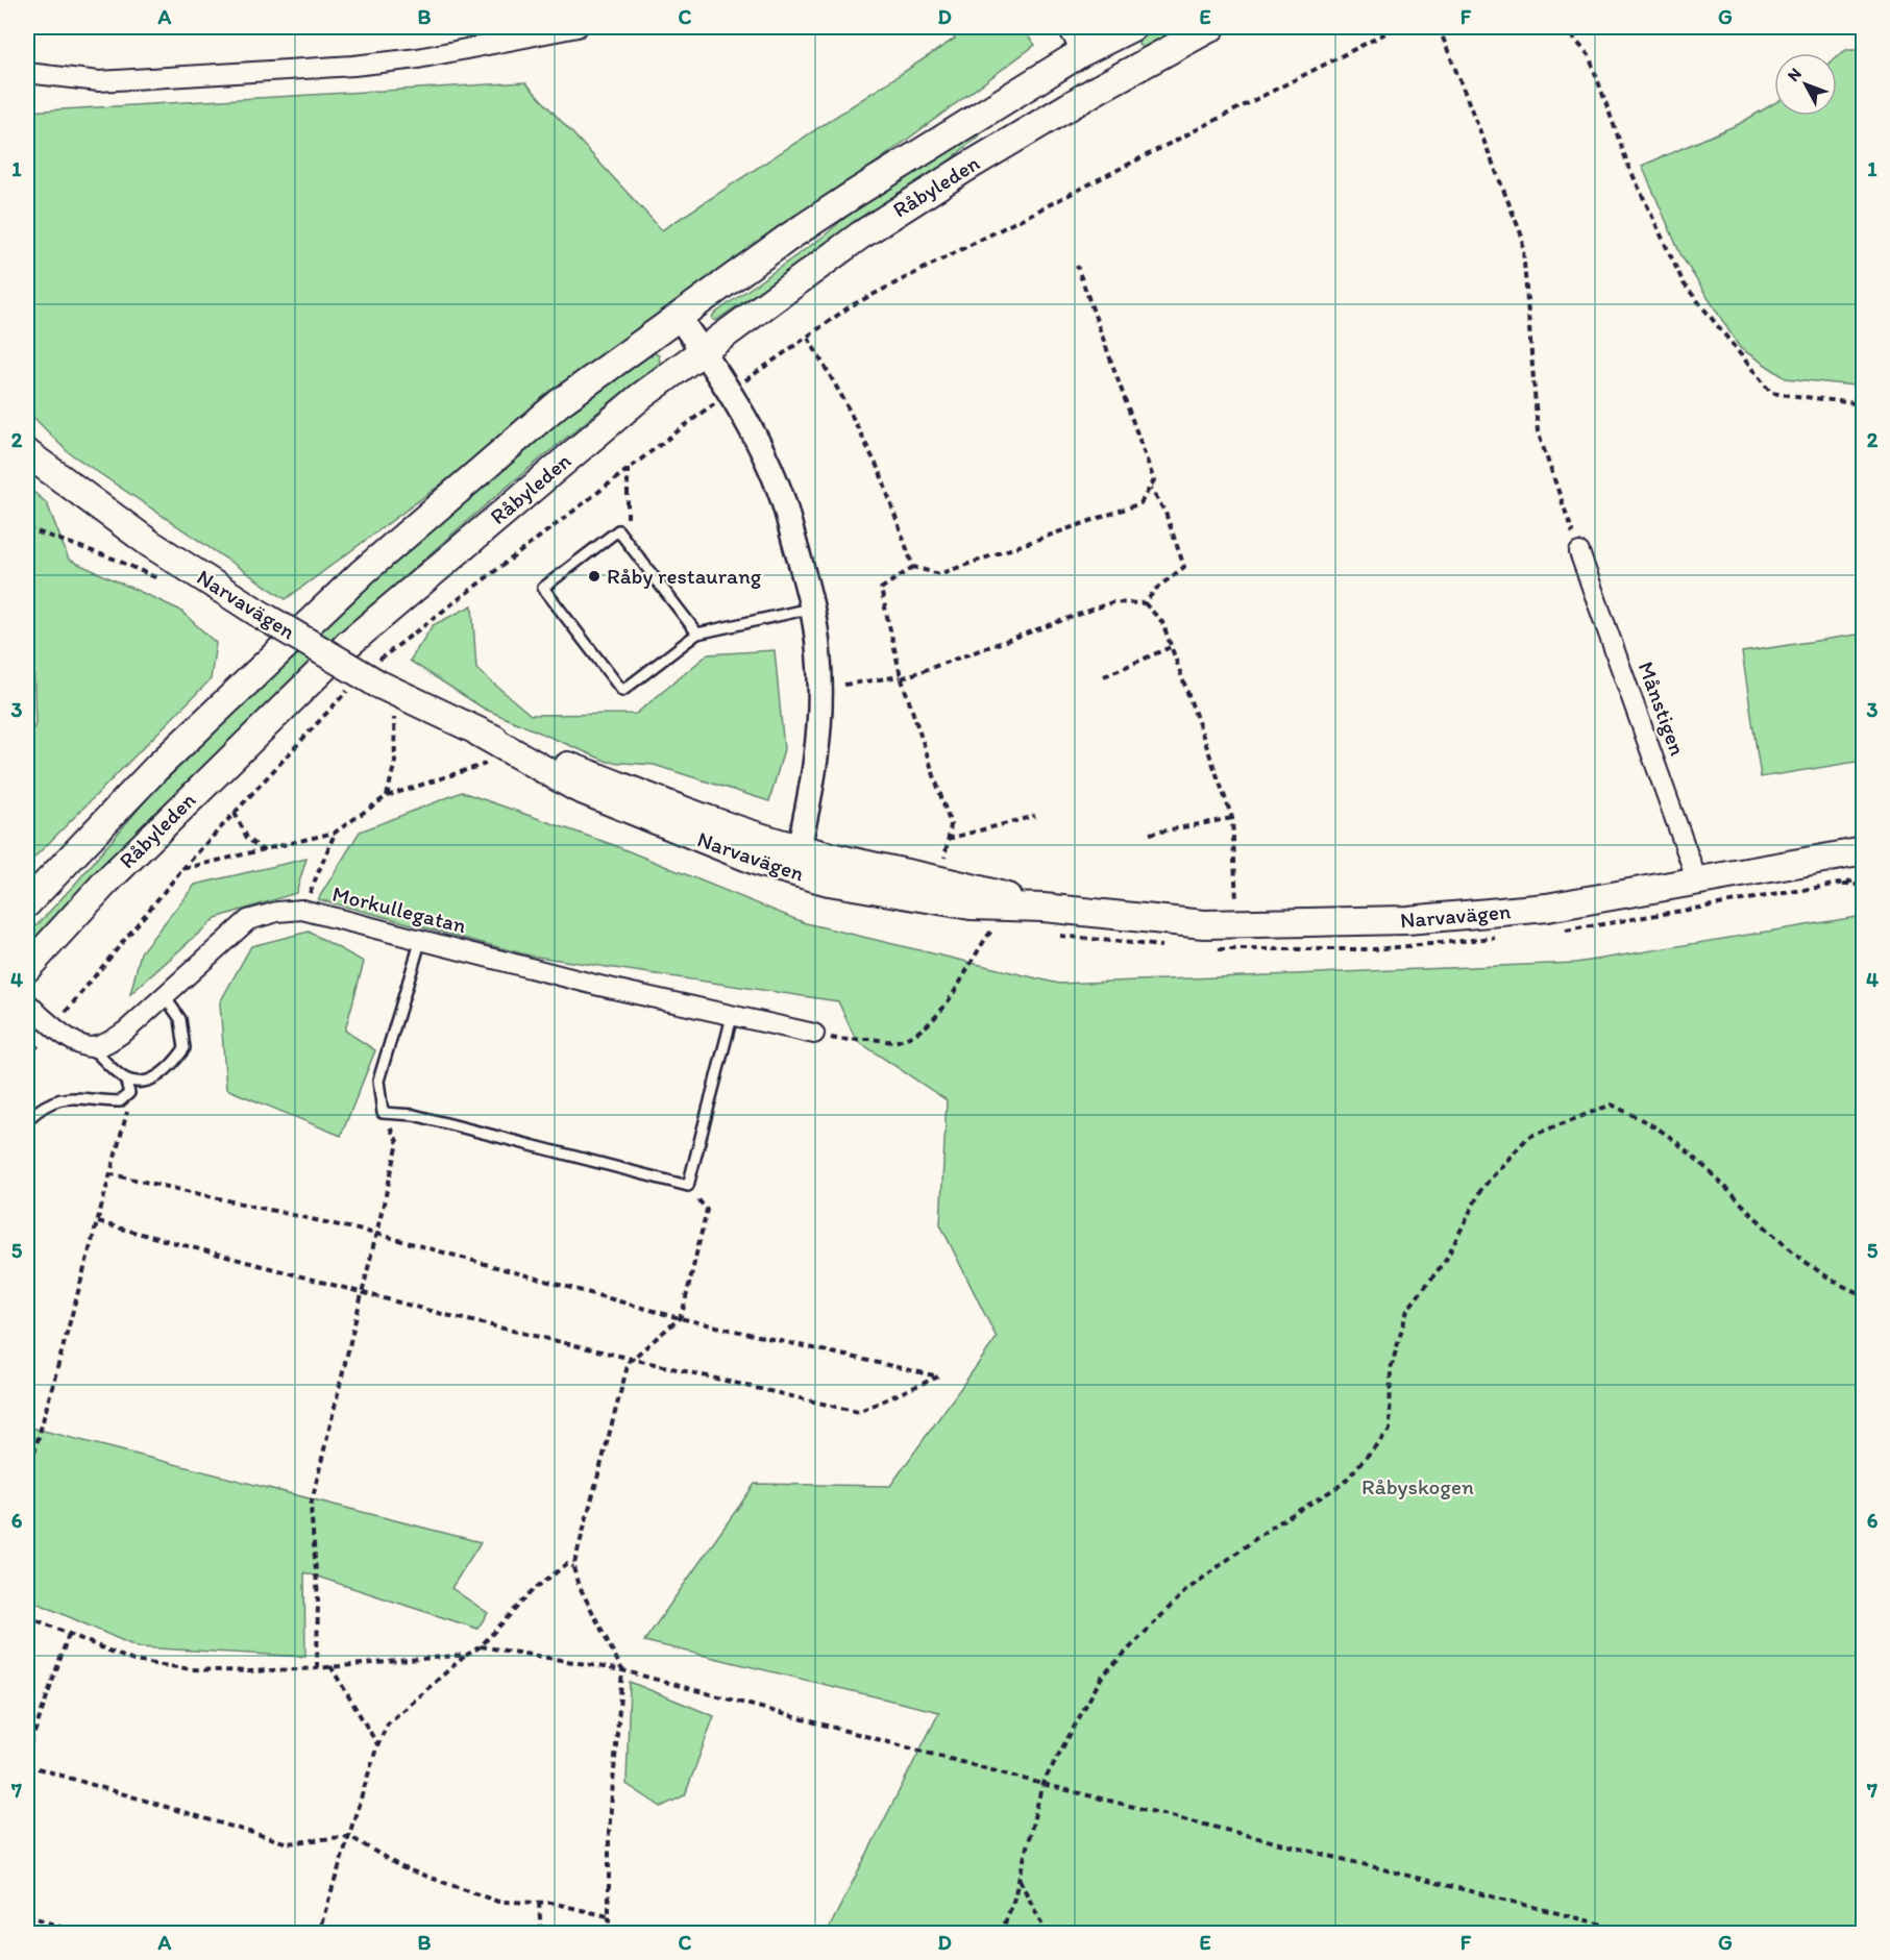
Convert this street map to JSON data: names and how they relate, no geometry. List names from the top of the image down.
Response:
{
  "streets": {
    "main road": ["Råbyleden", "Narvavägen"],
    "street": ["Månstigen", "Morkullegatan"]
  },
  "crossings": [
    ["Narvavägen", "Månstigen"]
  ],
  "parks": ["Råbyskogen"],
  "places": ["Råby restaurang"],
  "north": "top left",
  "grid": {
    "columns": [
      "A",
      "B",
      "C",
      "D",
      "E",
      "F",
      "G"
    ],
    "rows": [
      "1",
      "2",
      "3",
      "4",
      "5",
      "6",
      "7"
    ]
  }
}
